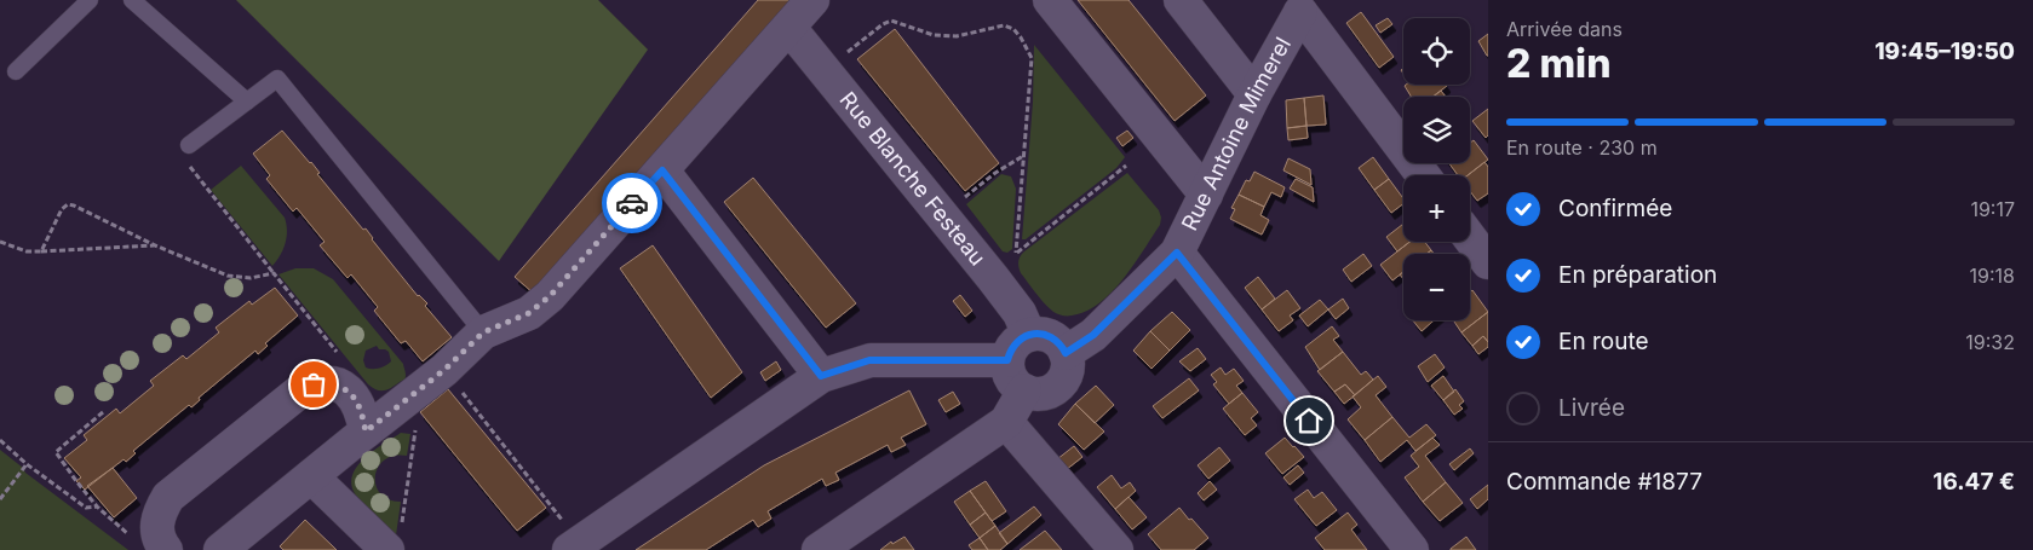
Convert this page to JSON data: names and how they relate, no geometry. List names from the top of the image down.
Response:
{
  "streets": {
    "street": ["Rue Antoine Mimerel", "Rue Blanche Festeau"]
  },
  "crossings": [
    ["Rue Antoine Mimerel", "Rue Blanche Festeau"]
  ],
  "page": {
    "heading": ["2 min", "Arrivée dans", "19:45–19:50"],
    "panel": ["Commande #1877", "16.47 €"],
    "map_buttons": ["+", "−"],
    "bar": "En route · 230 m",
    "list": [
      ["Confirmée", "19:17"],
      ["En préparation", "19:18"],
      ["En route", "19:32"],
      "Livrée"
    ]
  }
}
